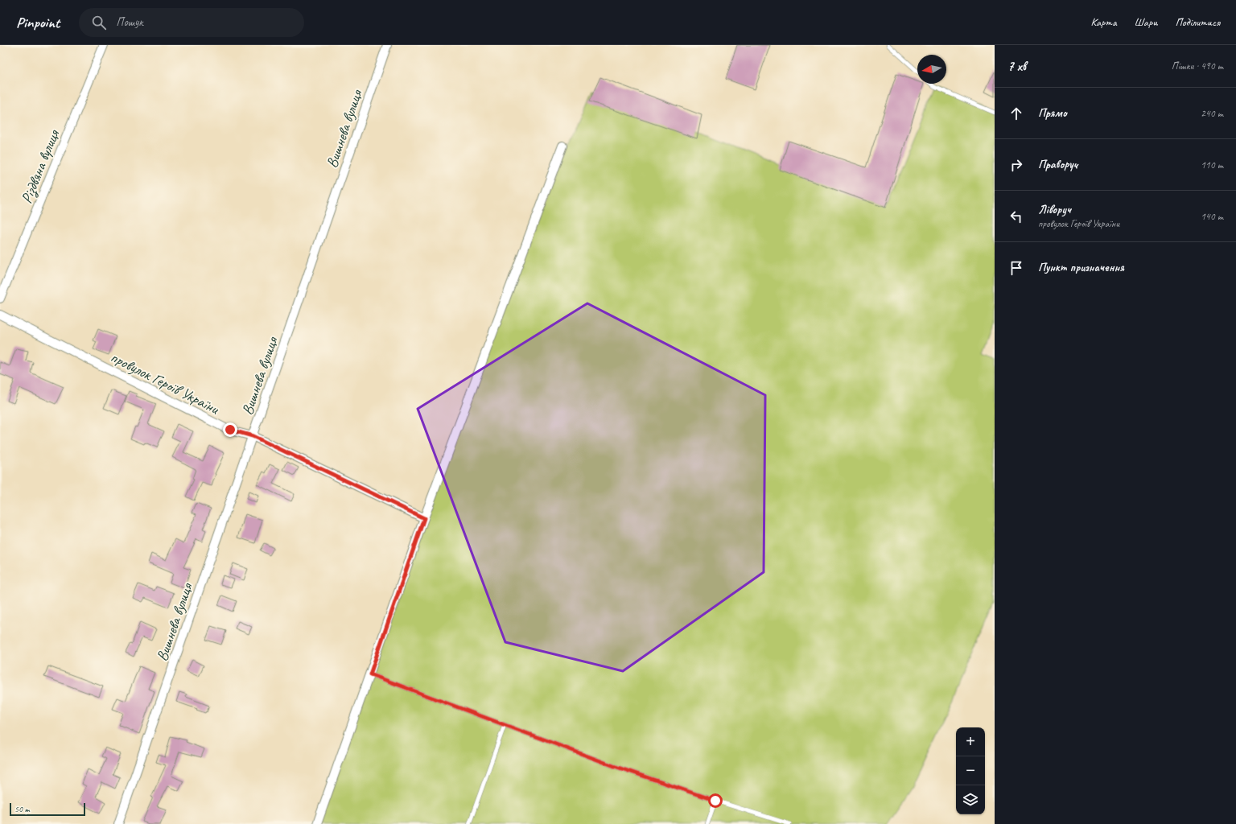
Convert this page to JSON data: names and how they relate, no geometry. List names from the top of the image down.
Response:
{
  "streets": {
    "street": ["Вишнева вулиця", "Різдвяна вулиця", "провулок Героїв України"]
  },
  "crossings": [
    ["Вишнева вулиця", "провулок Героїв України"]
  ],
  "scale_bar": "50 m",
  "north": "left",
  "page": {
    "header": "Pinpoint",
    "search": "Пошук",
    "nav": ["Карта", "Шари", "Поділитися"],
    "heading": ["7 хв", "Пішки · 490 m"],
    "list": [
      ["Прямо", "240 m"],
      ["Праворуч", "110 m"],
      ["Ліворуч", "провулок Героїв України", "140 m"],
      "Пункт призначення"
    ],
    "map_buttons": ["+", "−"],
    "scale": "50 m"
  }
}
